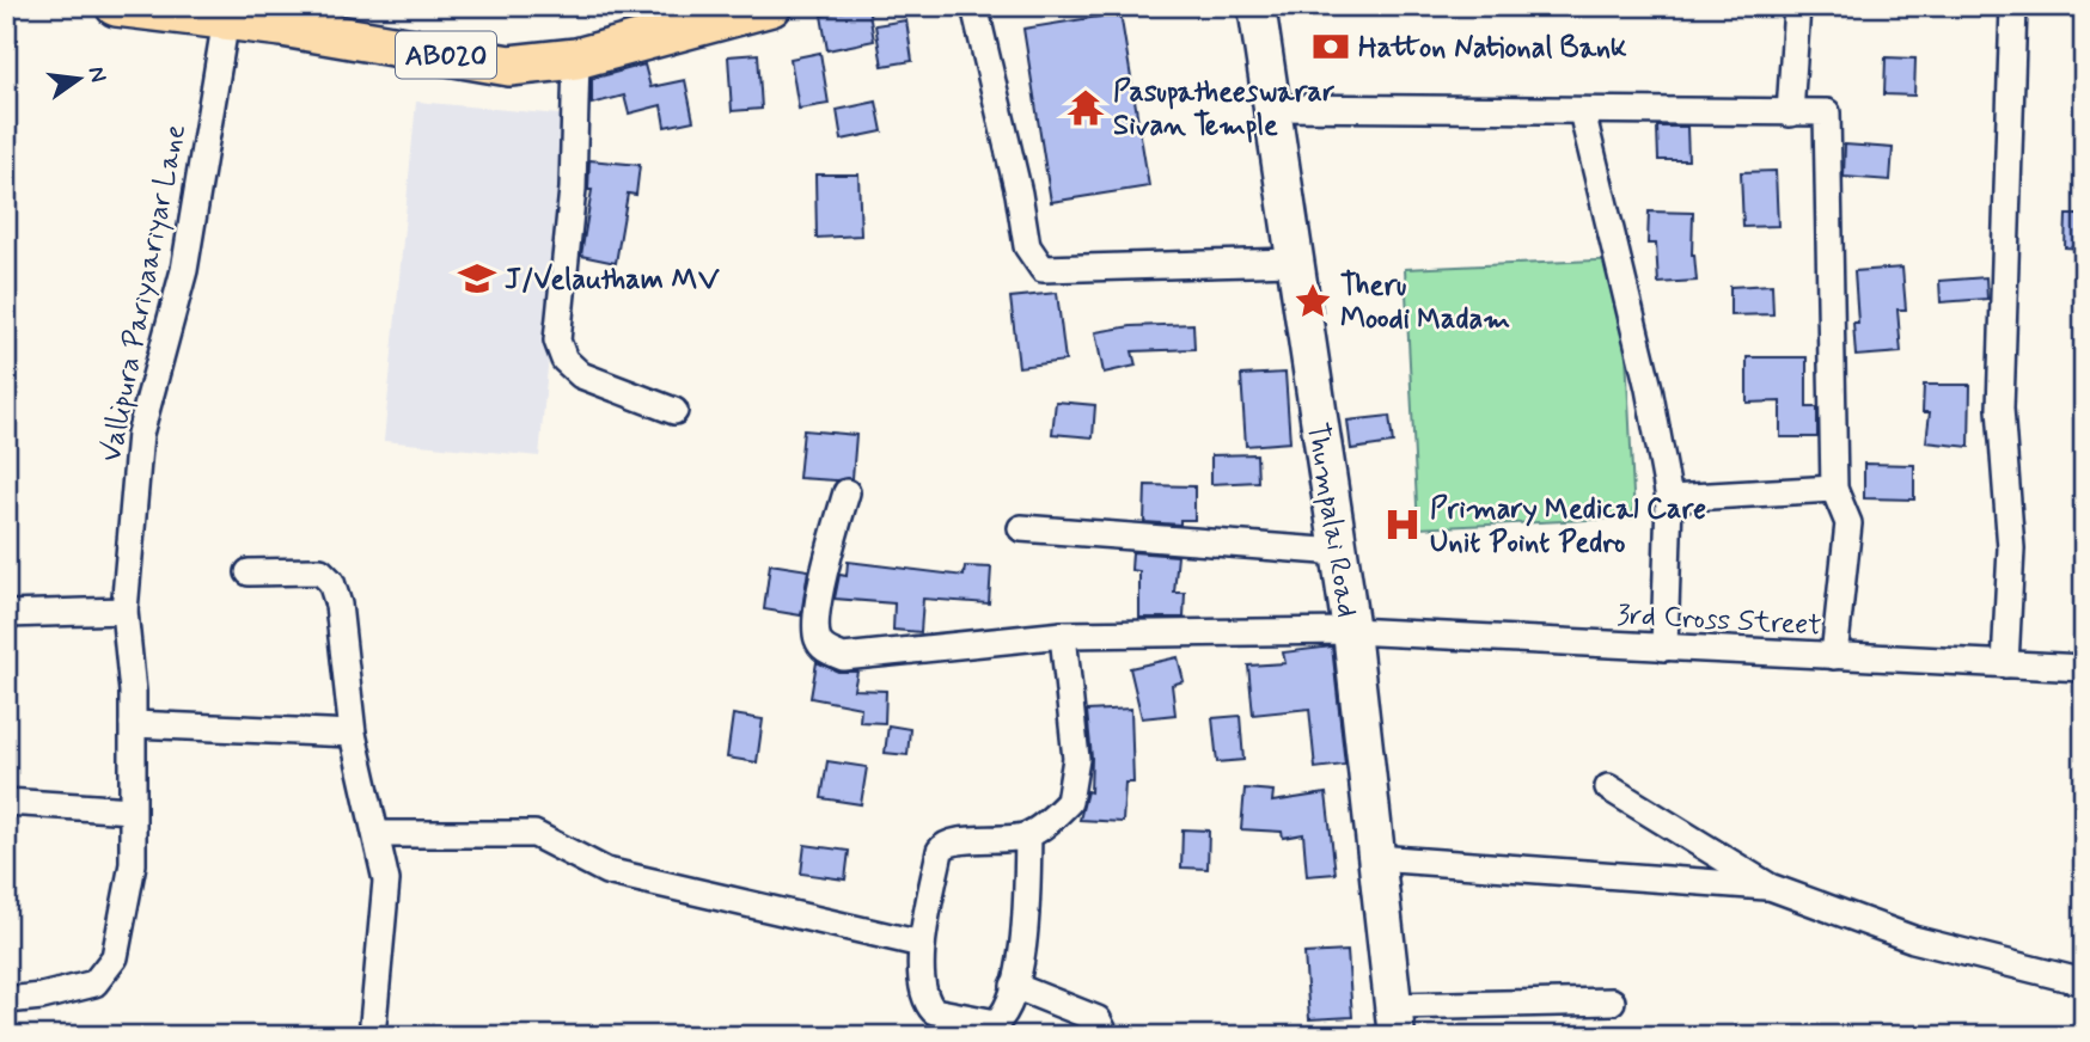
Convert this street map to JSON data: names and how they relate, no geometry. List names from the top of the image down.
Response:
{
  "streets": {
    "main road": ["AB020"],
    "street": ["Vallipura Pariyaariyar Lane", "Thumpalai Road", "3rd Cross Street"]
  },
  "crossings": [
    ["AB020", "Vallipura Pariyaariyar Lane"],
    ["Thumpalai Road", "3rd Cross Street"]
  ],
  "places": {
    "bank": ["Hatton National Bank"],
    "temple": ["Pasupatheeswarar Sivan Temple"],
    "school or university": ["J/Velautham MV"],
    "place": ["Theru Moodi Madam"],
    "hospital": ["Primary Medical Care Unit Point Pedro"]
  },
  "north": "right"
}
